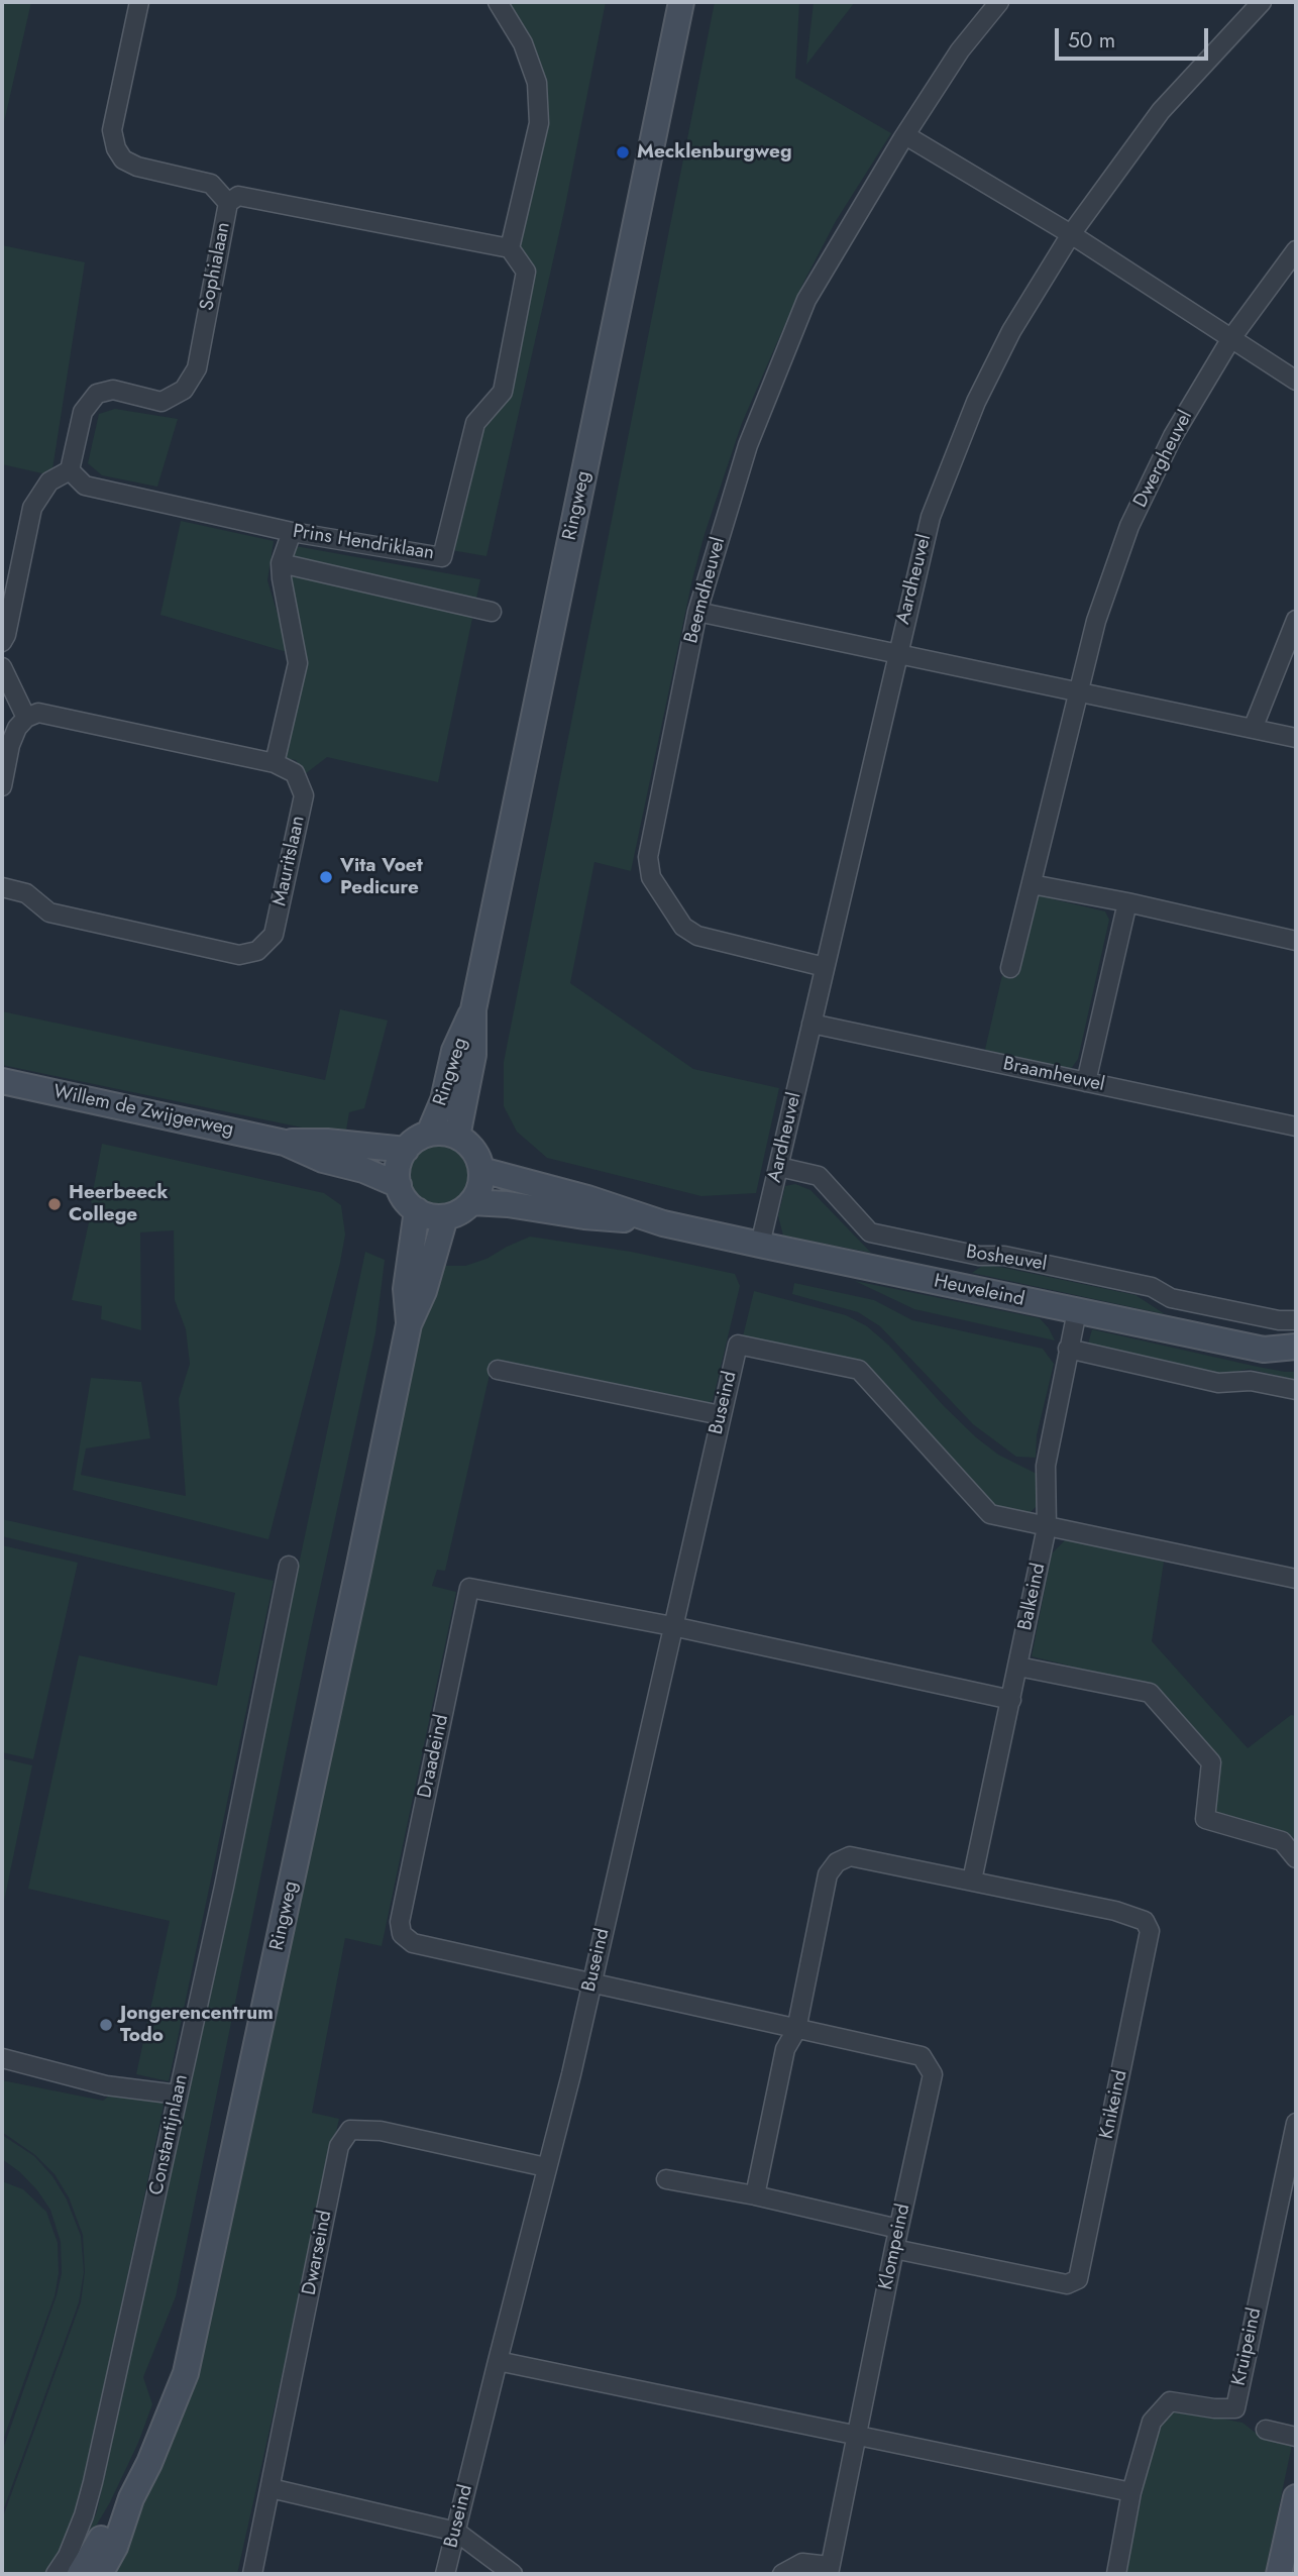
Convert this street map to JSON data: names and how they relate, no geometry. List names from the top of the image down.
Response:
{
  "streets": {
    "main road": ["Ringweg", "Willem de Zwijgerweg", "Heuveleind"],
    "street": [
      "Sophialaan",
      "Dwergheuvel",
      "Prins Hendriklaan",
      "Aardheuvel",
      "Beemdheuvel",
      "Mauritslaan",
      "Braamheuvel",
      "Bosheuvel",
      "Buseind",
      "Balkeind",
      "Draadeind",
      "Knikeind",
      "Constantijnlaan",
      "Klompeind",
      "Dwarseind",
      "Kruipeind"
    ]
  },
  "crossings": [
    ["Sophialaan", "Prins Hendriklaan"],
    ["Ringweg", "Willem de Zwijgerweg"],
    ["Ringweg", "Heuveleind"],
    ["Aardheuvel", "Beemdheuvel"],
    ["Aardheuvel", "Braamheuvel"],
    ["Aardheuvel", "Bosheuvel"],
    ["Aardheuvel", "Heuveleind"],
    ["Willem de Zwijgerweg", "Heuveleind"],
    ["Heuveleind", "Balkeind"],
    ["Buseind", "Balkeind"],
    ["Buseind", "Draadeind"],
    ["Buseind", "Klompeind"],
    ["Buseind", "Dwarseind"],
    ["Balkeind", "Knikeind"],
    ["Draadeind", "Klompeind"],
    ["Knikeind", "Klompeind"]
  ],
  "places": [
    "Mecklenburgweg",
    "Vita Voet Pedicure",
    "Heerbeeck College",
    "Jongerencentrum Todo"
  ],
  "scale_bar": "50 m"
}
